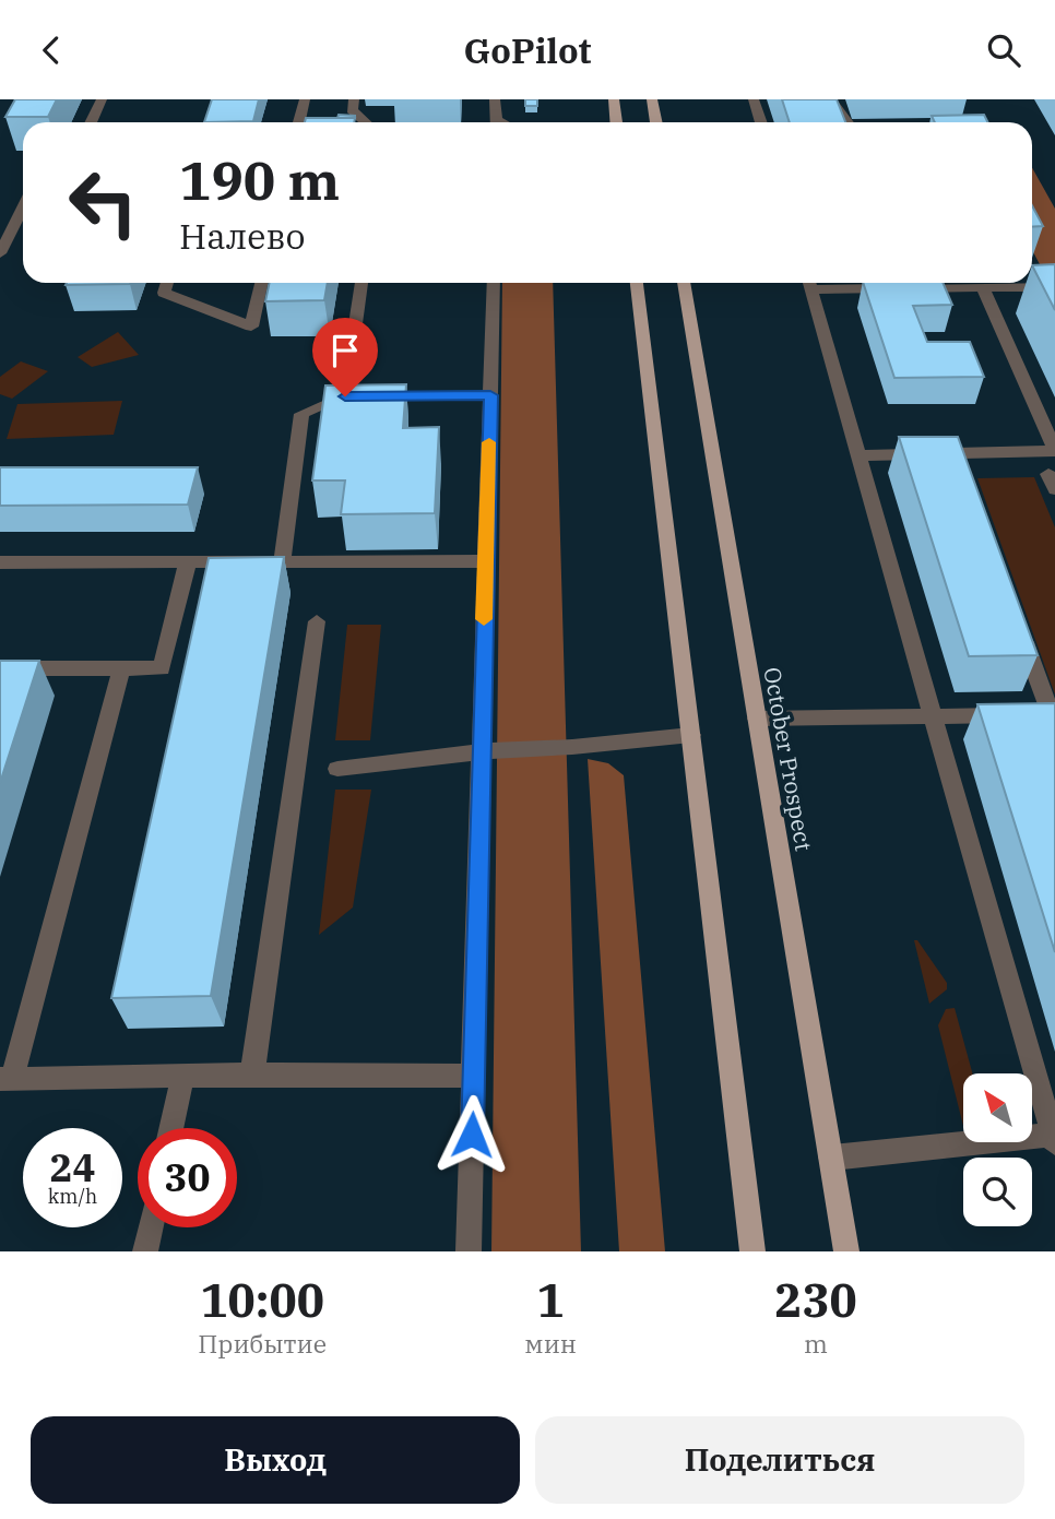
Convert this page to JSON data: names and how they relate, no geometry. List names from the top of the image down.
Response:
{
  "streets": {
    "main road": ["October Prospect"]
  },
  "north": "top left",
  "page": {
    "header": "GoPilot",
    "turn": ["190 m", "Налево"],
    "speed": "24 km/h",
    "limit": "30",
    "eta": [
      "10:00",
      "Прибытие",
      "1",
      "мин",
      "230",
      "m"
    ],
    "buttons": ["Выход", "Поделиться"]
  }
}
